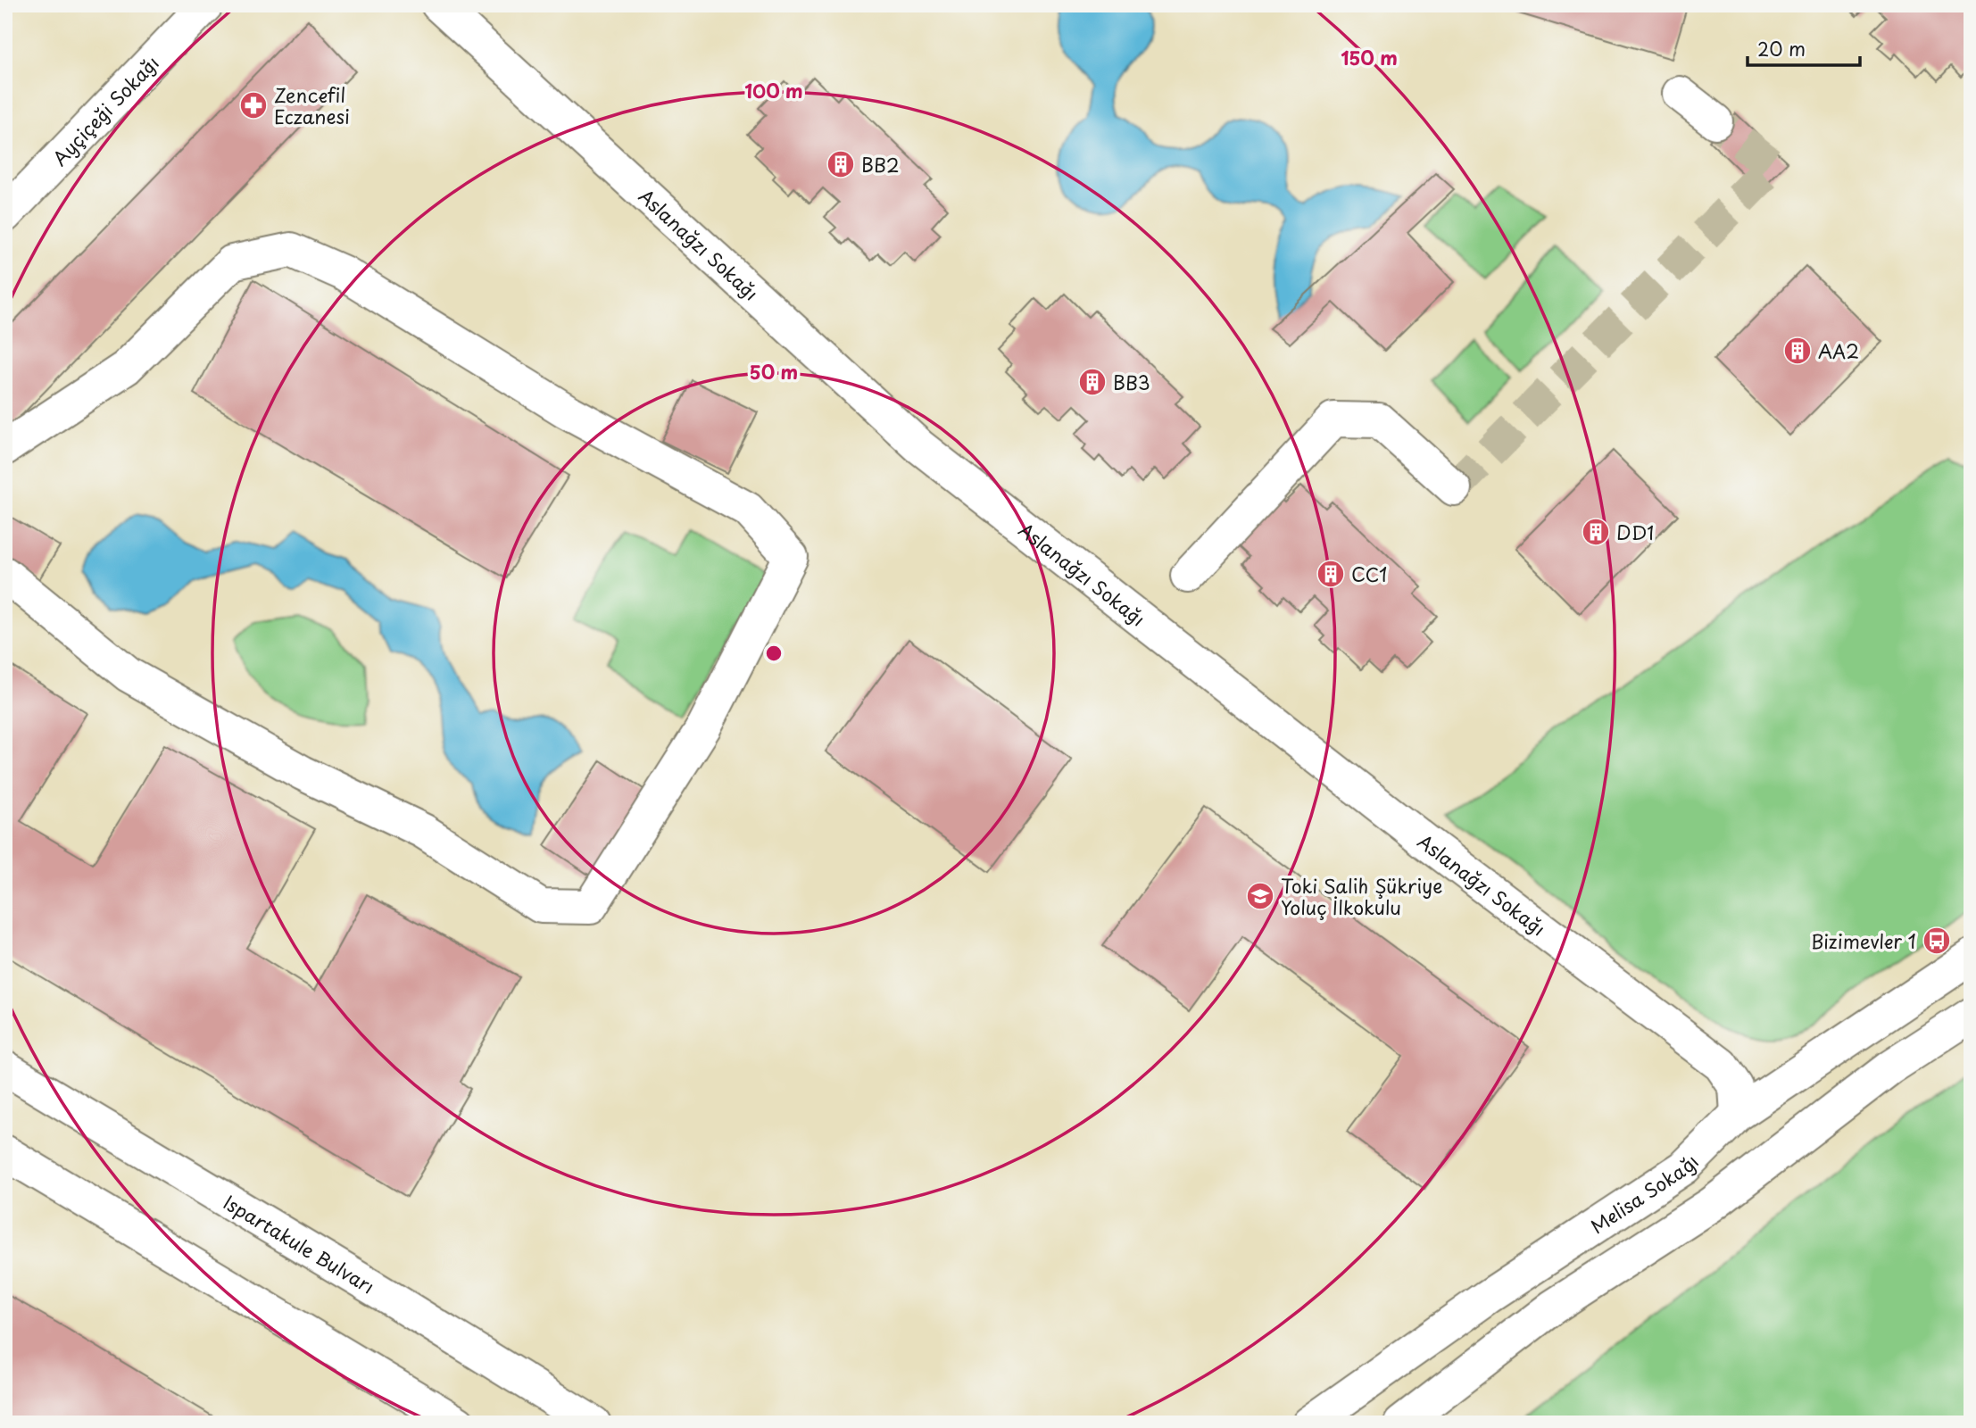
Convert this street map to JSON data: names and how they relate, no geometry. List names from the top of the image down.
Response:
{
  "streets": {
    "street": [
      "Ayçiçeği Sokağı",
      "Aslanağzı Sokağı",
      "Melisa Sokağı",
      "Ispartakule Bulvarı"
    ]
  },
  "crossings": [
    ["Aslanağzı Sokağı", "Melisa Sokağı"]
  ],
  "places": {
    "pharmacy": ["Zencefil Eczanesi"],
    "building": [
      "BB2",
      "AA2",
      "BB3",
      "DD1",
      "CC1"
    ],
    "school or university": ["Toki Salih Şükriye Yoluç İlkokulu"],
    "bus stop": ["Bizimevler 1"]
  },
  "scale_bar": "20 m",
  "rings": ["150 m", "100 m", "50 m"]
}
